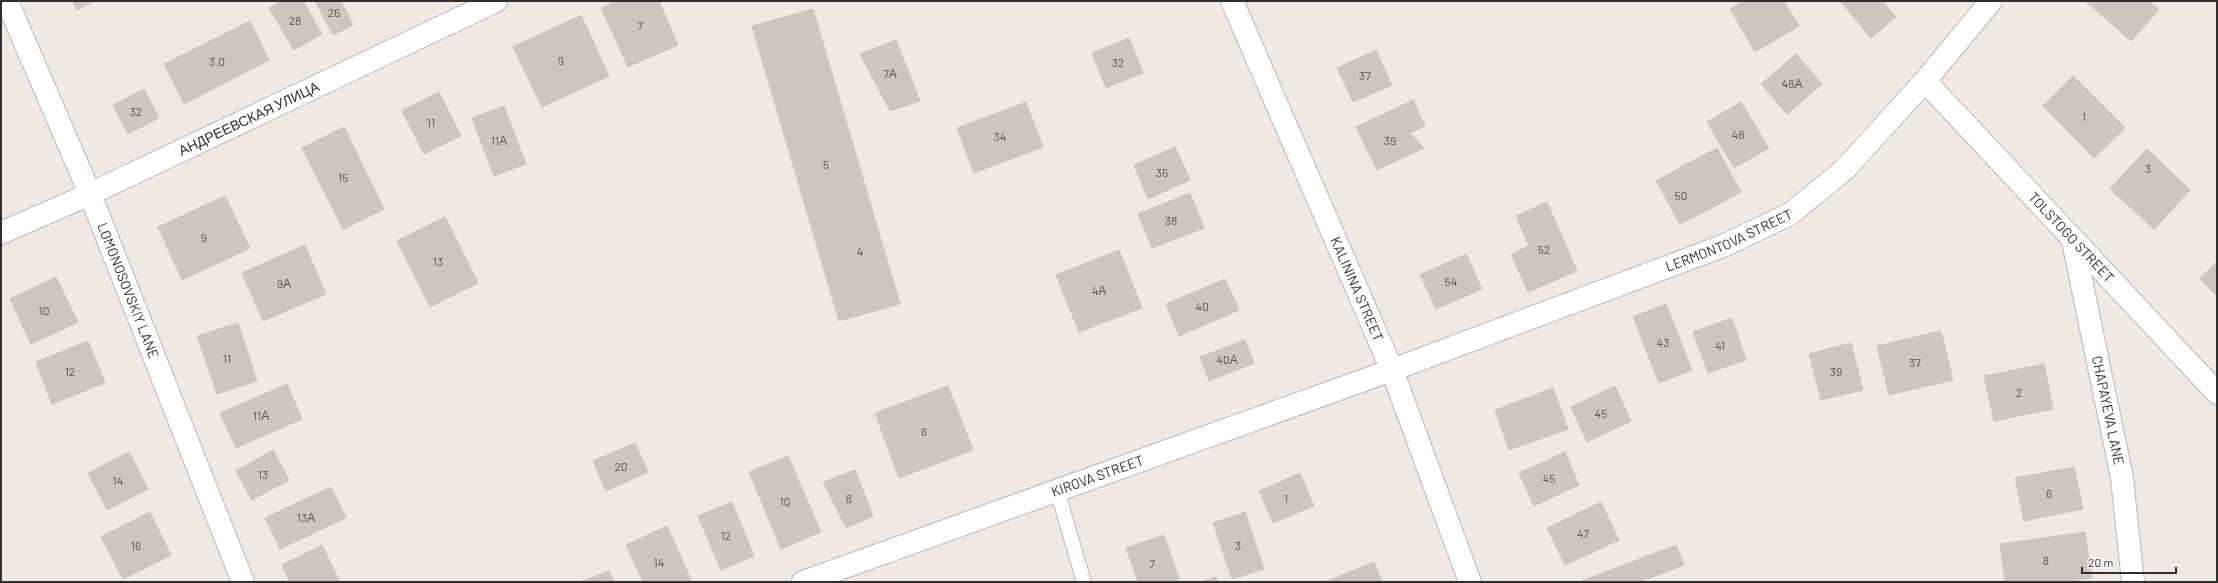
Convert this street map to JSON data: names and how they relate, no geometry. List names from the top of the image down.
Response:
{
  "streets": {
    "street": [
      "АНДРЕЕВСКАЯ УЛИЦА",
      "TOLSTOGO STREET",
      "LERMONTOVA STREET",
      "KALININA STREET",
      "LOMONOSOVSKIY LANE",
      "CHAPAYEVA LANE",
      "KIROVA STREET"
    ]
  },
  "crossings": [
    ["АНДРЕЕВСКАЯ УЛИЦА", "LOMONOSOVSKIY LANE"],
    ["TOLSTOGO STREET", "LERMONTOVA STREET"],
    ["TOLSTOGO STREET", "CHAPAYEVA LANE"],
    ["LERMONTOVA STREET", "KALININA STREET"],
    ["LERMONTOVA STREET", "KIROVA STREET"],
    ["KALININA STREET", "KIROVA STREET"]
  ],
  "house_numbers": [
    "26",
    "28",
    "7",
    "9",
    "3.0",
    "32",
    "7А",
    "37",
    "48А",
    "32",
    "1",
    "11",
    "48",
    "34",
    "11А",
    "39",
    "5",
    "3",
    "36",
    "15",
    "50",
    "38",
    "9",
    "52",
    "4",
    "13",
    "54",
    "9А",
    "4А",
    "40",
    "10",
    "43",
    "41",
    "11",
    "40А",
    "37",
    "12",
    "39",
    "2",
    "45",
    "11А",
    "6",
    "20",
    "13",
    "45",
    "14",
    "6",
    "8",
    "1",
    "10",
    "13А",
    "47",
    "12",
    "16",
    "3",
    "8",
    "14",
    "7"
  ],
  "scale_bar": "20 m"
}
